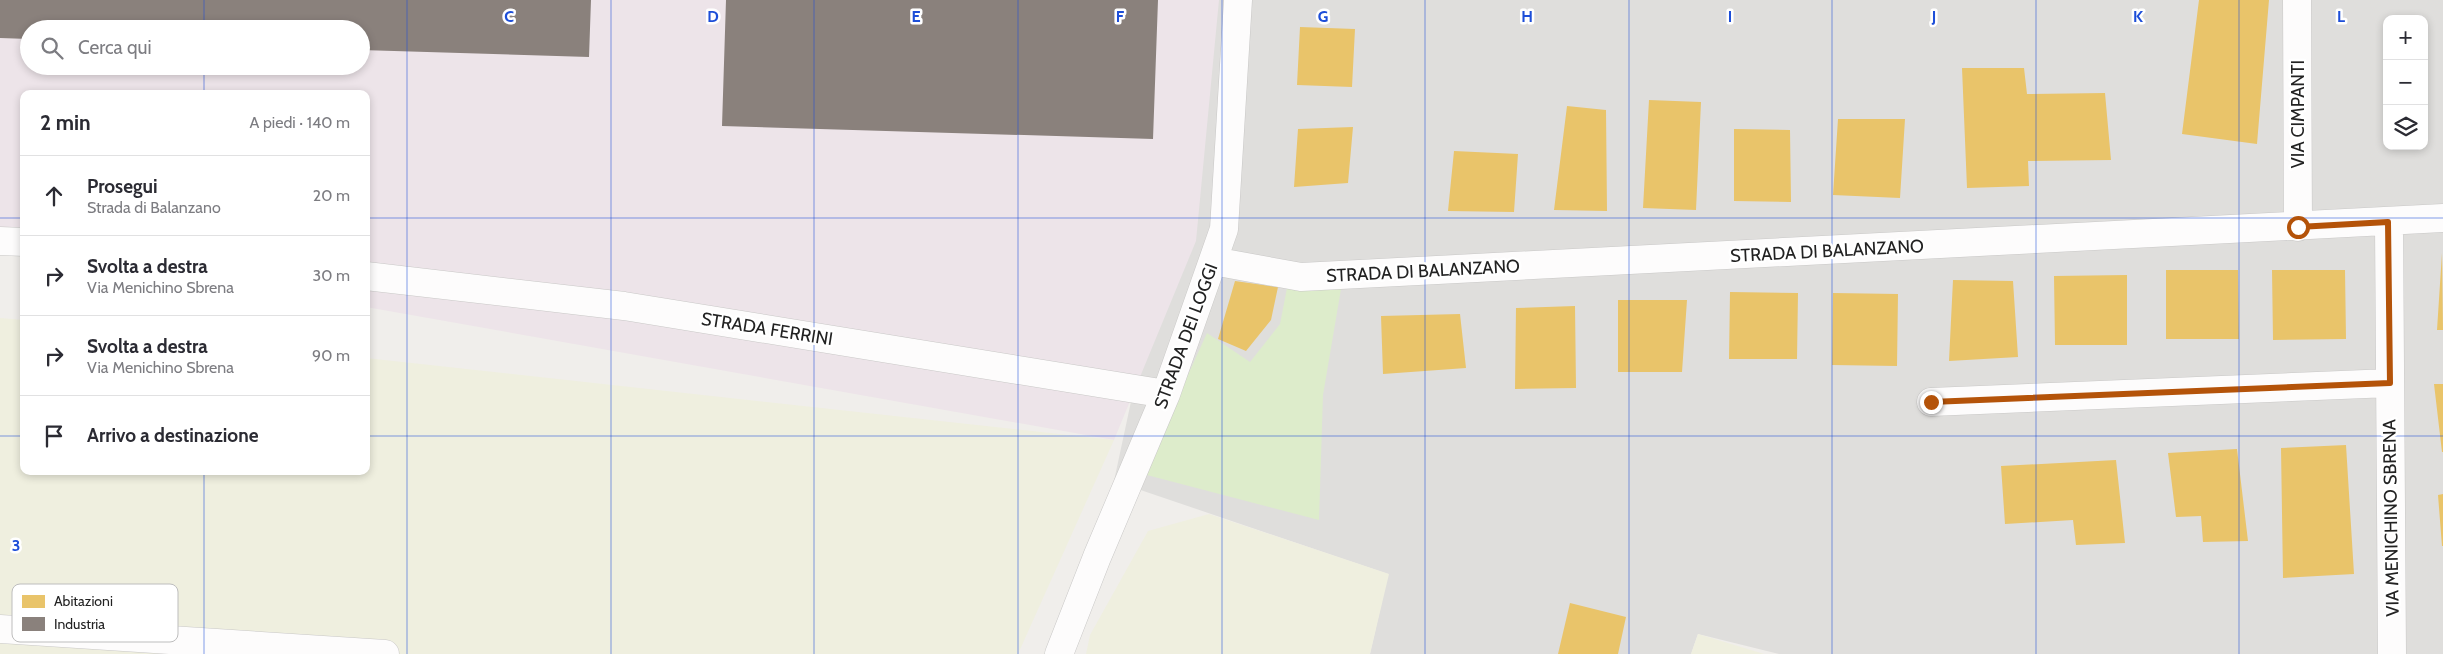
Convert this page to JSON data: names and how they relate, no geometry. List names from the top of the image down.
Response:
{
  "streets": {
    "street": [
      "VIA CIMPANTI",
      "STRADA DI BALANZANO",
      "STRADA FERRINI",
      "STRADA DEI LOGGI",
      "VIA MENICHINO SBRENA"
    ]
  },
  "crossings": [
    ["VIA CIMPANTI", "STRADA DI BALANZANO"],
    ["STRADA DI BALANZANO", "STRADA DEI LOGGI"],
    ["STRADA DI BALANZANO", "VIA MENICHINO SBRENA"],
    ["STRADA FERRINI", "STRADA DEI LOGGI"]
  ],
  "legend": ["Abitazioni", "Industria"],
  "page": {
    "map_buttons": ["+", "−"],
    "search": "Cerca qui",
    "heading": ["2 min", "A piedi · 140 m"],
    "list": [
      ["Prosegui", "Strada di Balanzano", "20 m"],
      ["Svolta a destra", "Via Menichino Sbrena", "30 m"],
      ["Svolta a destra", "Via Menichino Sbrena", "90 m"],
      "Arrivo a destinazione"
    ]
  },
  "grid": {
    "columns": [
      "C",
      "D",
      "E",
      "F",
      "G",
      "H",
      "I",
      "J",
      "K",
      "L"
    ],
    "rows": ["3"]
  }
}
